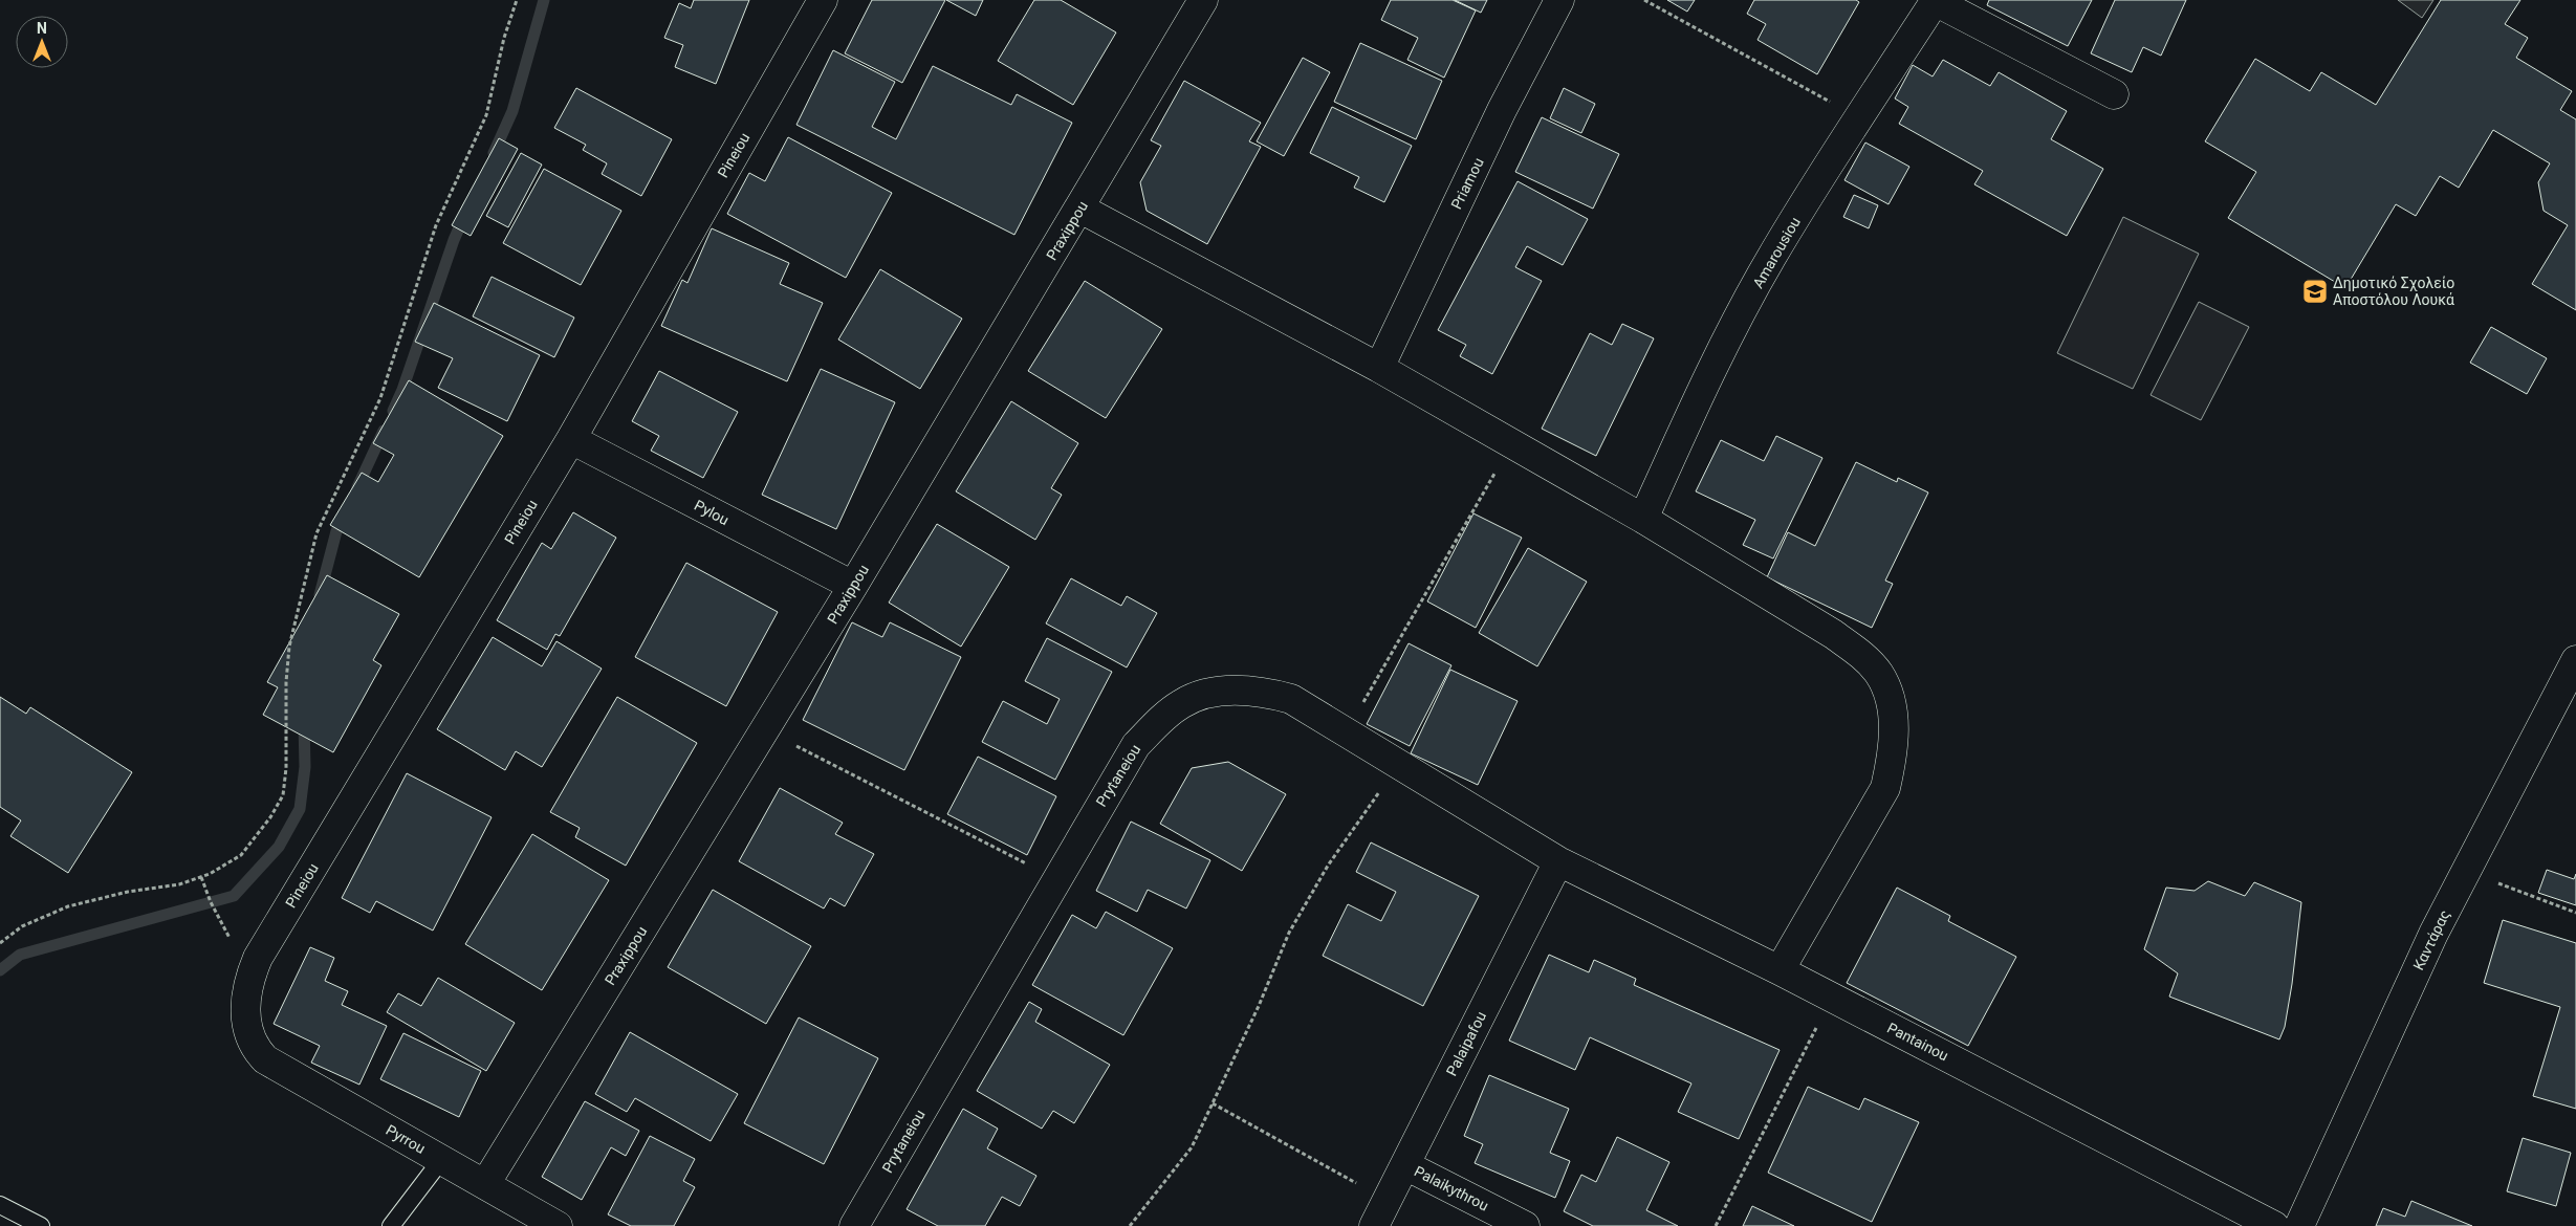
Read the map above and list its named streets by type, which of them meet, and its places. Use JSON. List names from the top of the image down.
{
  "streets": {
    "street": [
      "Pineiou",
      "Priamou",
      "Praxippou",
      "Amarousiou",
      "Pylou",
      "Prytaneiou",
      "Καντάρας",
      "Pantainou",
      "Palaipafou",
      "Pyrrou",
      "Palaikythrou"
    ]
  },
  "crossings": [
    ["Pineiou", "Pylou"],
    ["Pineiou", "Pyrrou"],
    ["Praxippou", "Pylou"],
    ["Praxippou", "Pyrrou"],
    ["Prytaneiou", "Pantainou"],
    ["Prytaneiou", "Palaipafou"],
    ["Pantainou", "Palaipafou"],
    ["Palaipafou", "Palaikythrou"]
  ],
  "places": {
    "school or university": ["Δημοτικό Σχολείο Αποστόλου Λουκά"]
  },
  "north": "top"
}
